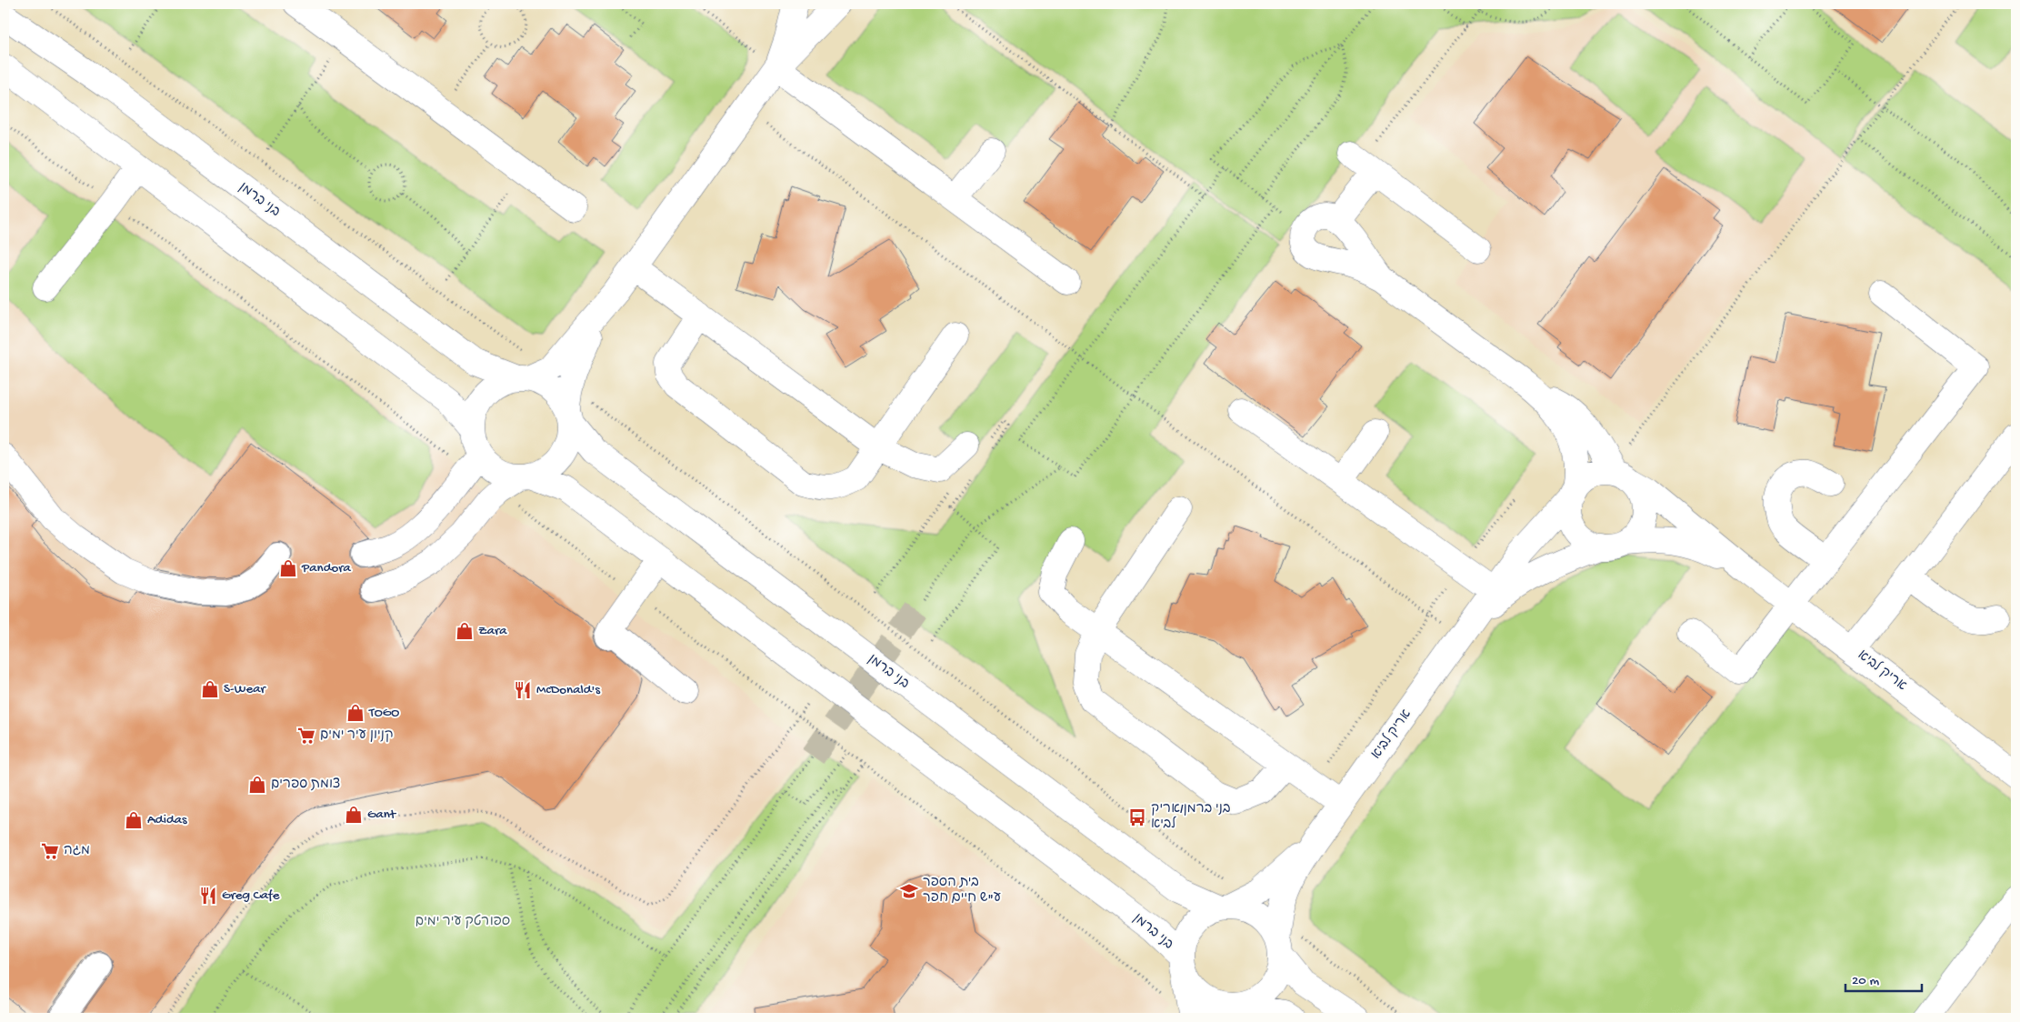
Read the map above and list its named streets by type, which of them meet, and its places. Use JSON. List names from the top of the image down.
{
  "streets": {
    "street": ["בני ברמן", "אריק לביא"]
  },
  "crossings": [
    ["בני ברמן", "אריק לביא"]
  ],
  "parks": ["ספורטק עיר ימים"],
  "places": {
    "shop": [
      "Pandora",
      "Zara",
      "S-Wear",
      "TOGO",
      "צומת ספרים",
      "Gant",
      "Adidas"
    ],
    "restaurant": ["McDonald's", "Greg Cafe"],
    "supermarket": ["קניון עיר ימים", "מגה"],
    "bus stop": ["בני ברמן/אריק לביא"],
    "school or university": ["בית הספר ע\"ש חיים חפר"]
  },
  "scale_bar": "20 m"
}
